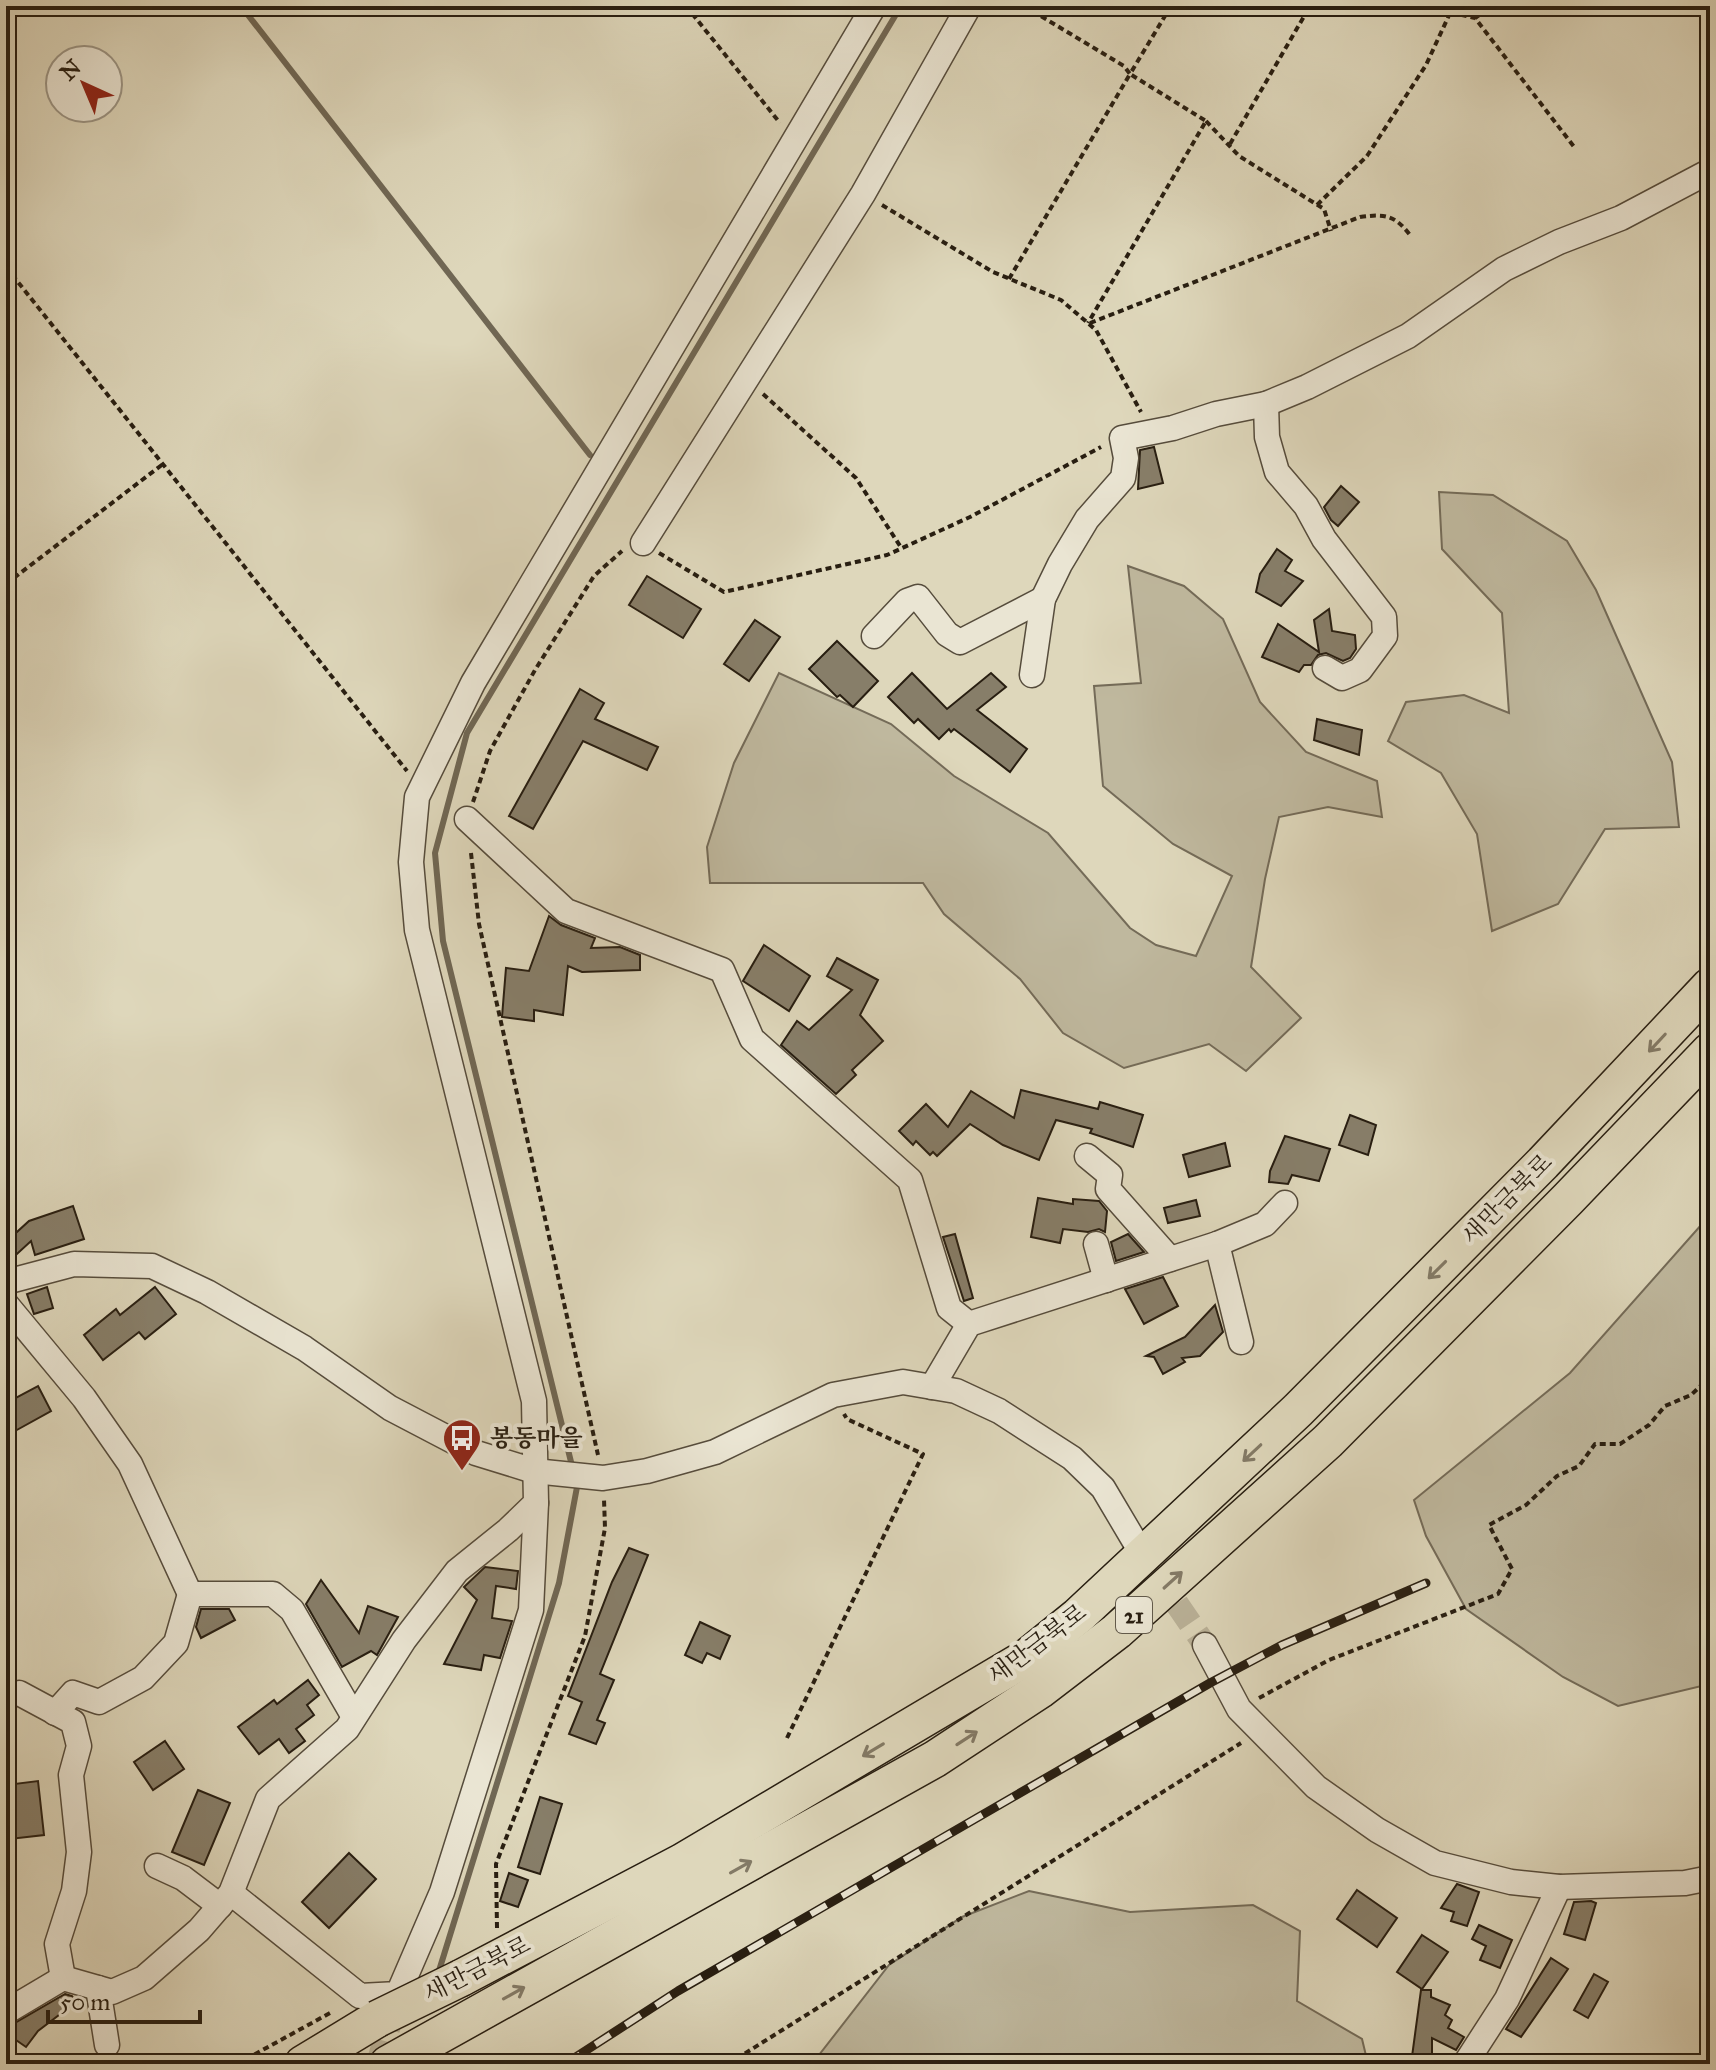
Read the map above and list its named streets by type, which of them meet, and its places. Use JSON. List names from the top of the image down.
{
  "streets": {
    "highway": ["새만금북로", "21"]
  },
  "places": {
    "bus stop": ["봉동마을"]
  },
  "scale_bar": "50 m",
  "north": "top left"
}
